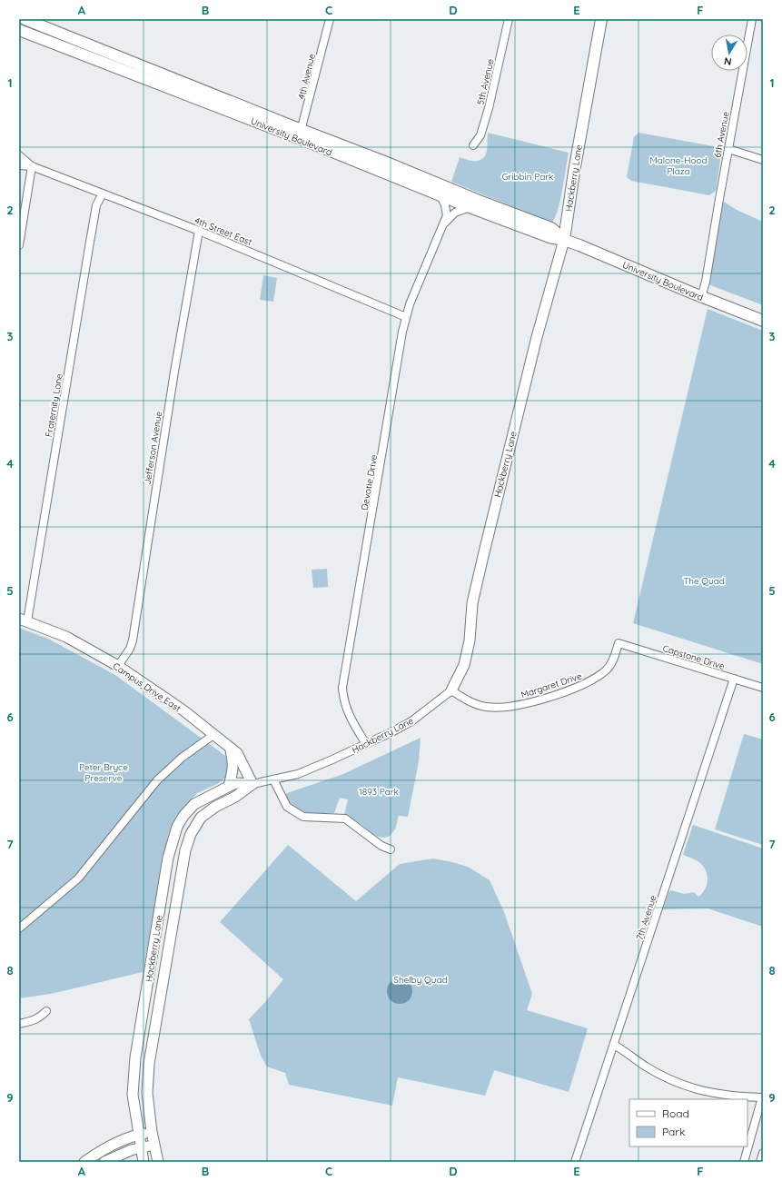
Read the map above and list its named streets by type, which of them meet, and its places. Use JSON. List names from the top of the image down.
{
  "streets": {
    "main road": ["University Boulevard", "Hackberry Lane"],
    "street": [
      "4th Avenue",
      "5th Avenue",
      "6th Avenue",
      "4th Street East",
      "Fraternity Lane",
      "Jefferson Avenue",
      "Devotie Drive",
      "Capstone Drive",
      "Margaret Drive",
      "Campus Drive East",
      "7th Avenue"
    ]
  },
  "crossings": [
    ["4th Avenue", "University Boulevard"],
    ["6th Avenue", "University Boulevard"],
    ["University Boulevard", "Hackberry Lane"],
    ["University Boulevard", "Devotie Drive"],
    ["Hackberry Lane", "Devotie Drive"],
    ["Hackberry Lane", "Margaret Drive"],
    ["Hackberry Lane", "Campus Drive East"],
    ["4th Street East", "Fraternity Lane"],
    ["4th Street East", "Jefferson Avenue"],
    ["4th Street East", "Devotie Drive"],
    ["Fraternity Lane", "Campus Drive East"],
    ["Jefferson Avenue", "Campus Drive East"],
    ["Capstone Drive", "Margaret Drive"],
    ["Capstone Drive", "7th Avenue"]
  ],
  "parks": [
    "Malone-Hood Plaza",
    "Gribbin Park",
    "The Quad",
    "Peter Bryce Preserve",
    "1893 Park",
    "Shelby Quad"
  ],
  "legend": ["Road", "Park"],
  "north": "bottom",
  "grid": {
    "columns": [
      "A",
      "B",
      "C",
      "D",
      "E",
      "F"
    ],
    "rows": [
      "1",
      "2",
      "3",
      "4",
      "5",
      "6",
      "7",
      "8",
      "9"
    ]
  }
}
